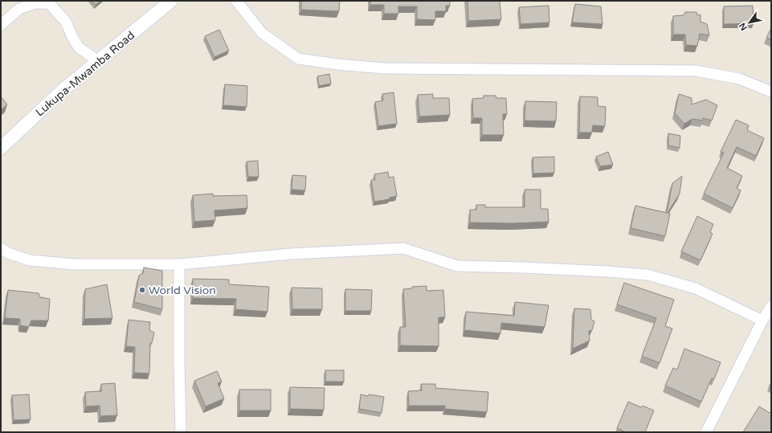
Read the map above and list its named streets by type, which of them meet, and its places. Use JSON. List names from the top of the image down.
{
  "streets": {
    "street": ["Lukupa-Mwamba Road"]
  },
  "places": ["World Vision"],
  "north": "bottom left"
}
